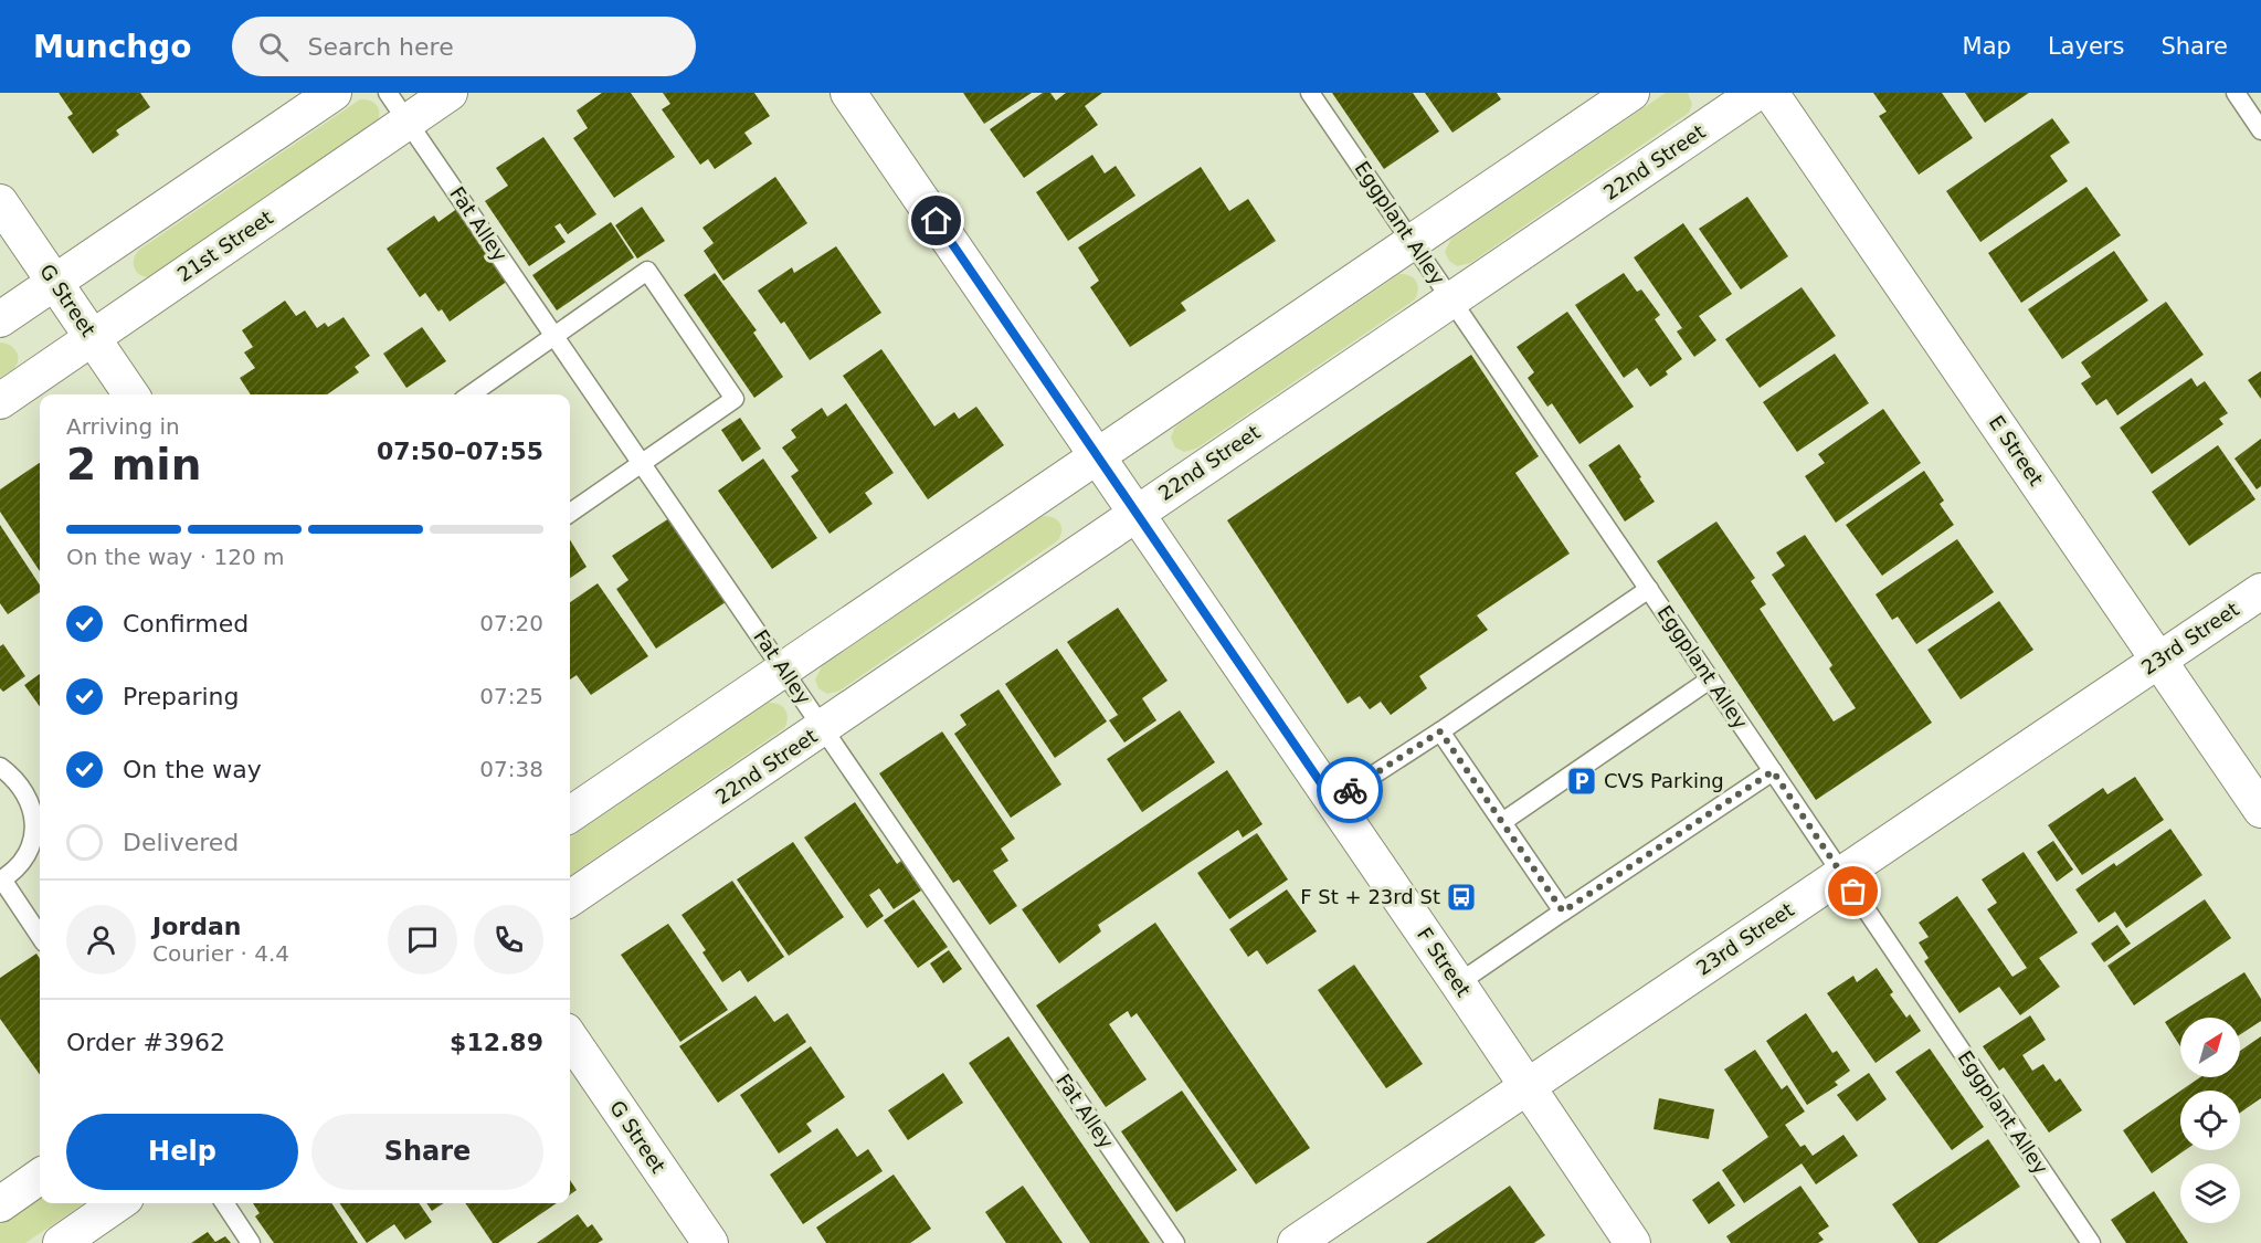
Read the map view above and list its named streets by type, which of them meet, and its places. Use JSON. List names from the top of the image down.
{
  "streets": {
    "street": [
      "22nd Street",
      "21st Street",
      "G Street",
      "E Street",
      "23rd Street",
      "F Street"
    ],
    "lane": ["Eggplant Alley", "Fat Alley"]
  },
  "crossings": [
    ["22nd Street", "Eggplant Alley"],
    ["22nd Street", "Fat Alley"],
    ["22nd Street", "F Street"],
    ["Eggplant Alley", "23rd Street"],
    ["Fat Alley", "21st Street"],
    ["21st Street", "G Street"],
    ["E Street", "23rd Street"],
    ["23rd Street", "F Street"]
  ],
  "places": {
    "parking": ["CVS Parking"],
    "bus stop": ["F St + 23rd St"]
  },
  "north": "top right",
  "page": {
    "header": "Munchgo",
    "search": "Search here",
    "nav": ["Map", "Layers", "Share"],
    "heading": ["2 min", "Arriving in", "07:50–07:55"],
    "panel": [
      "Jordan",
      "Courier · 4.4",
      "Order #3962",
      "$12.89"
    ],
    "bar": "On the way · 120 m",
    "list": [
      ["Confirmed", "07:20"],
      ["Preparing", "07:25"],
      ["On the way", "07:38"],
      "Delivered"
    ],
    "buttons": ["Help", "Share"]
  }
}
